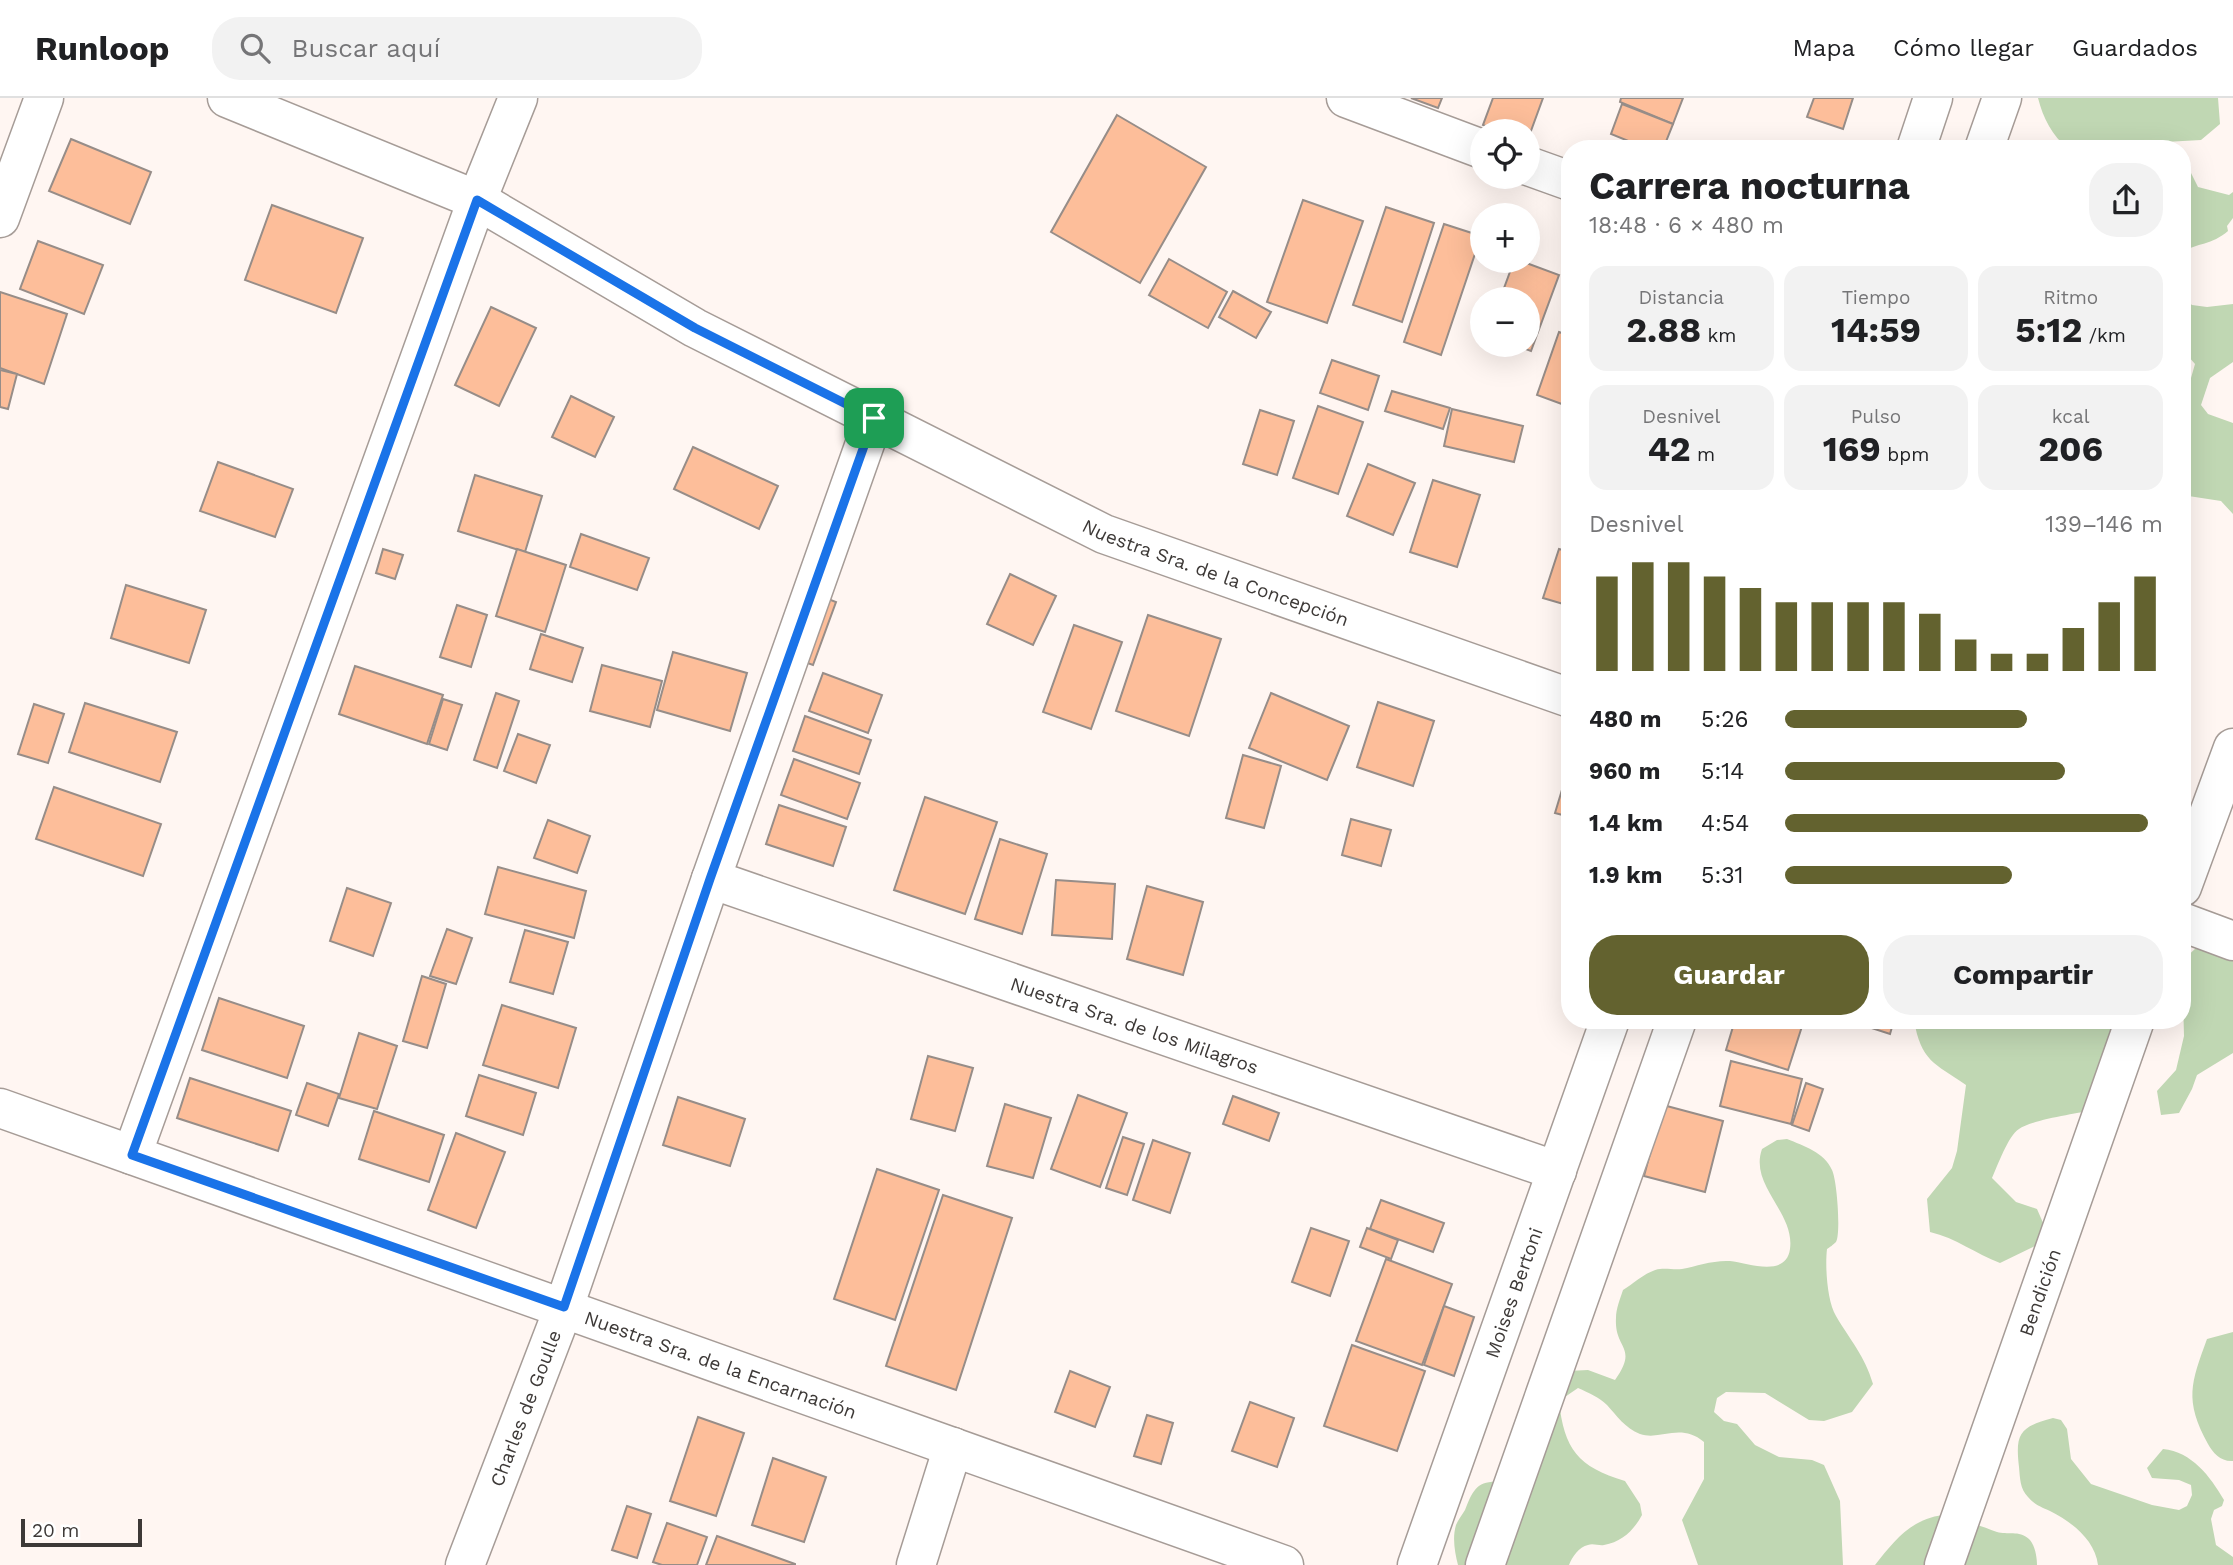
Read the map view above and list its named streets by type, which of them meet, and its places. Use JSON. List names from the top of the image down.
{
  "streets": {
    "street": [
      "Nuestra Sra. de la Concepción",
      "Nuestra Sra. de los Milagros",
      "Moises Bertoni",
      "Bendición",
      "Nuestra Sra. de la Encarnación",
      "Charles de Goulle"
    ]
  },
  "crossings": [
    ["Nuestra Sra. de la Concepción", "Charles de Goulle"],
    ["Nuestra Sra. de los Milagros", "Moises Bertoni"],
    ["Nuestra Sra. de los Milagros", "Charles de Goulle"],
    ["Nuestra Sra. de la Encarnación", "Charles de Goulle"]
  ],
  "scale_bar": "20 m",
  "page": {
    "header": "Runloop",
    "search": "Buscar aquí",
    "nav": ["Mapa", "Cómo llegar", "Guardados"],
    "map_buttons": ["+", "−"],
    "heading": ["Carrera nocturna", "18:48 · 6 × 480 m"],
    "stats": [
      ["Distancia", "2.88 km"],
      ["Tiempo", "14:59"],
      ["Ritmo", "5:12 /km"],
      ["Desnivel", "42 m"],
      ["Pulso", "169 bpm"],
      ["kcal", "206"]
    ],
    "chart": ["Desnivel", "139–146 m"],
    "list": [
      {
        "name": "480 m",
        "note": "5:26"
      },
      {
        "name": "960 m",
        "note": "5:14"
      },
      {
        "name": "1.4 km",
        "note": "4:54"
      },
      {
        "name": "1.9 km",
        "note": "5:31"
      }
    ],
    "buttons": ["Guardar", "Compartir"],
    "scale": "20 m"
  }
}
